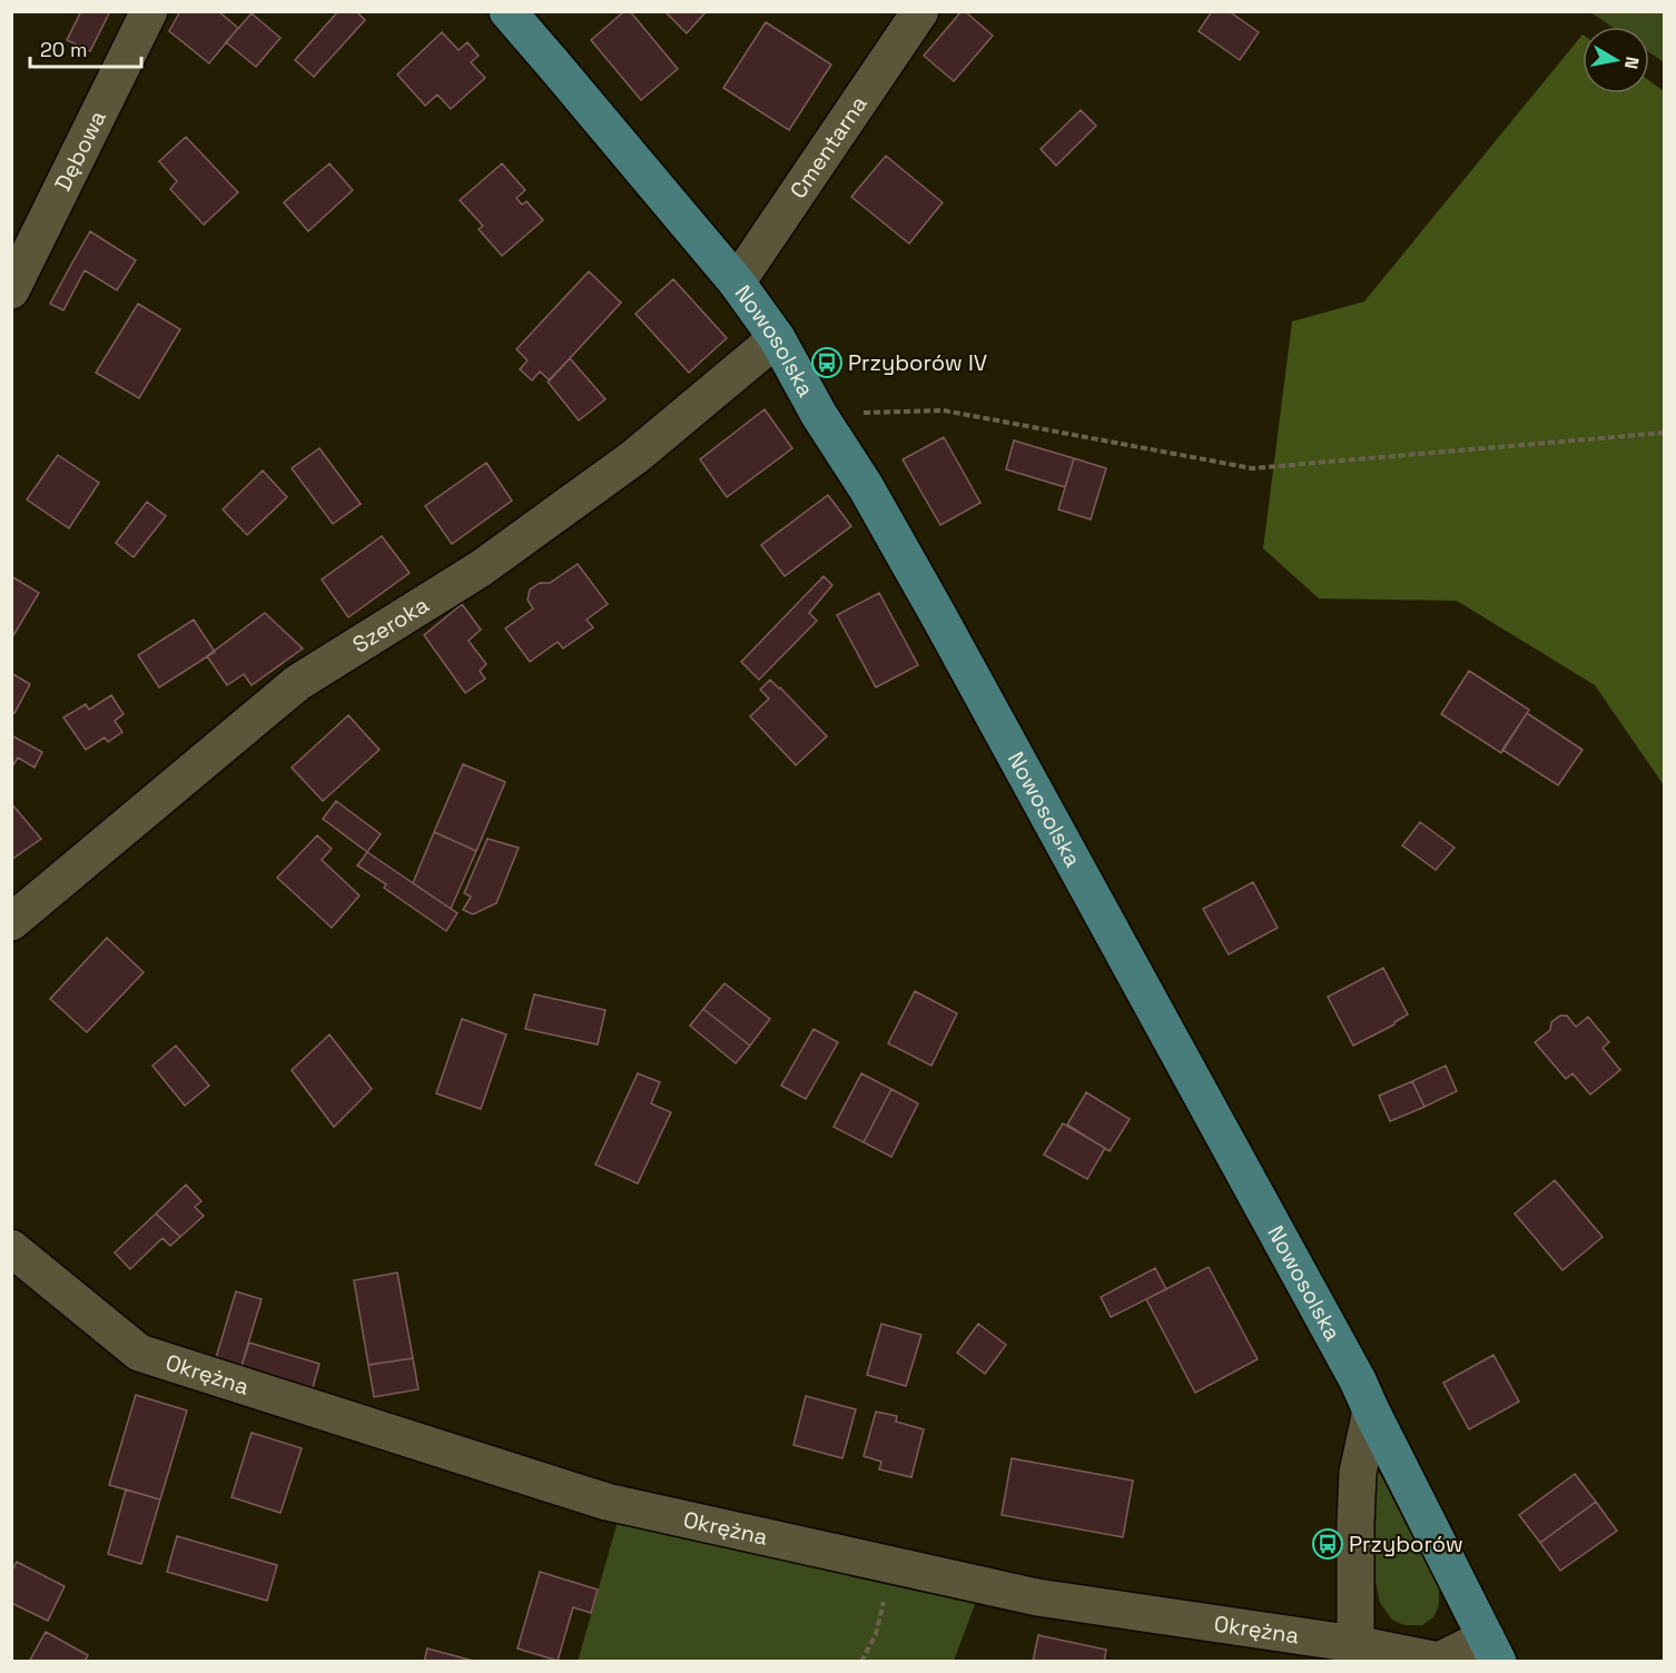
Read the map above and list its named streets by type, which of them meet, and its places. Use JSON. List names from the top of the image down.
{
  "streets": {
    "main road": ["Nowosolska"],
    "street": [
      "Cmentarna",
      "Dębowa",
      "Szeroka",
      "Okrężna"
    ]
  },
  "crossings": [
    ["Cmentarna", "Nowosolska"],
    ["Nowosolska", "Szeroka"],
    ["Nowosolska", "Okrężna"]
  ],
  "places": {
    "bus stop": ["Przyborów IV", "Przyborów"]
  },
  "scale_bar": "20 m",
  "north": "right"
}
